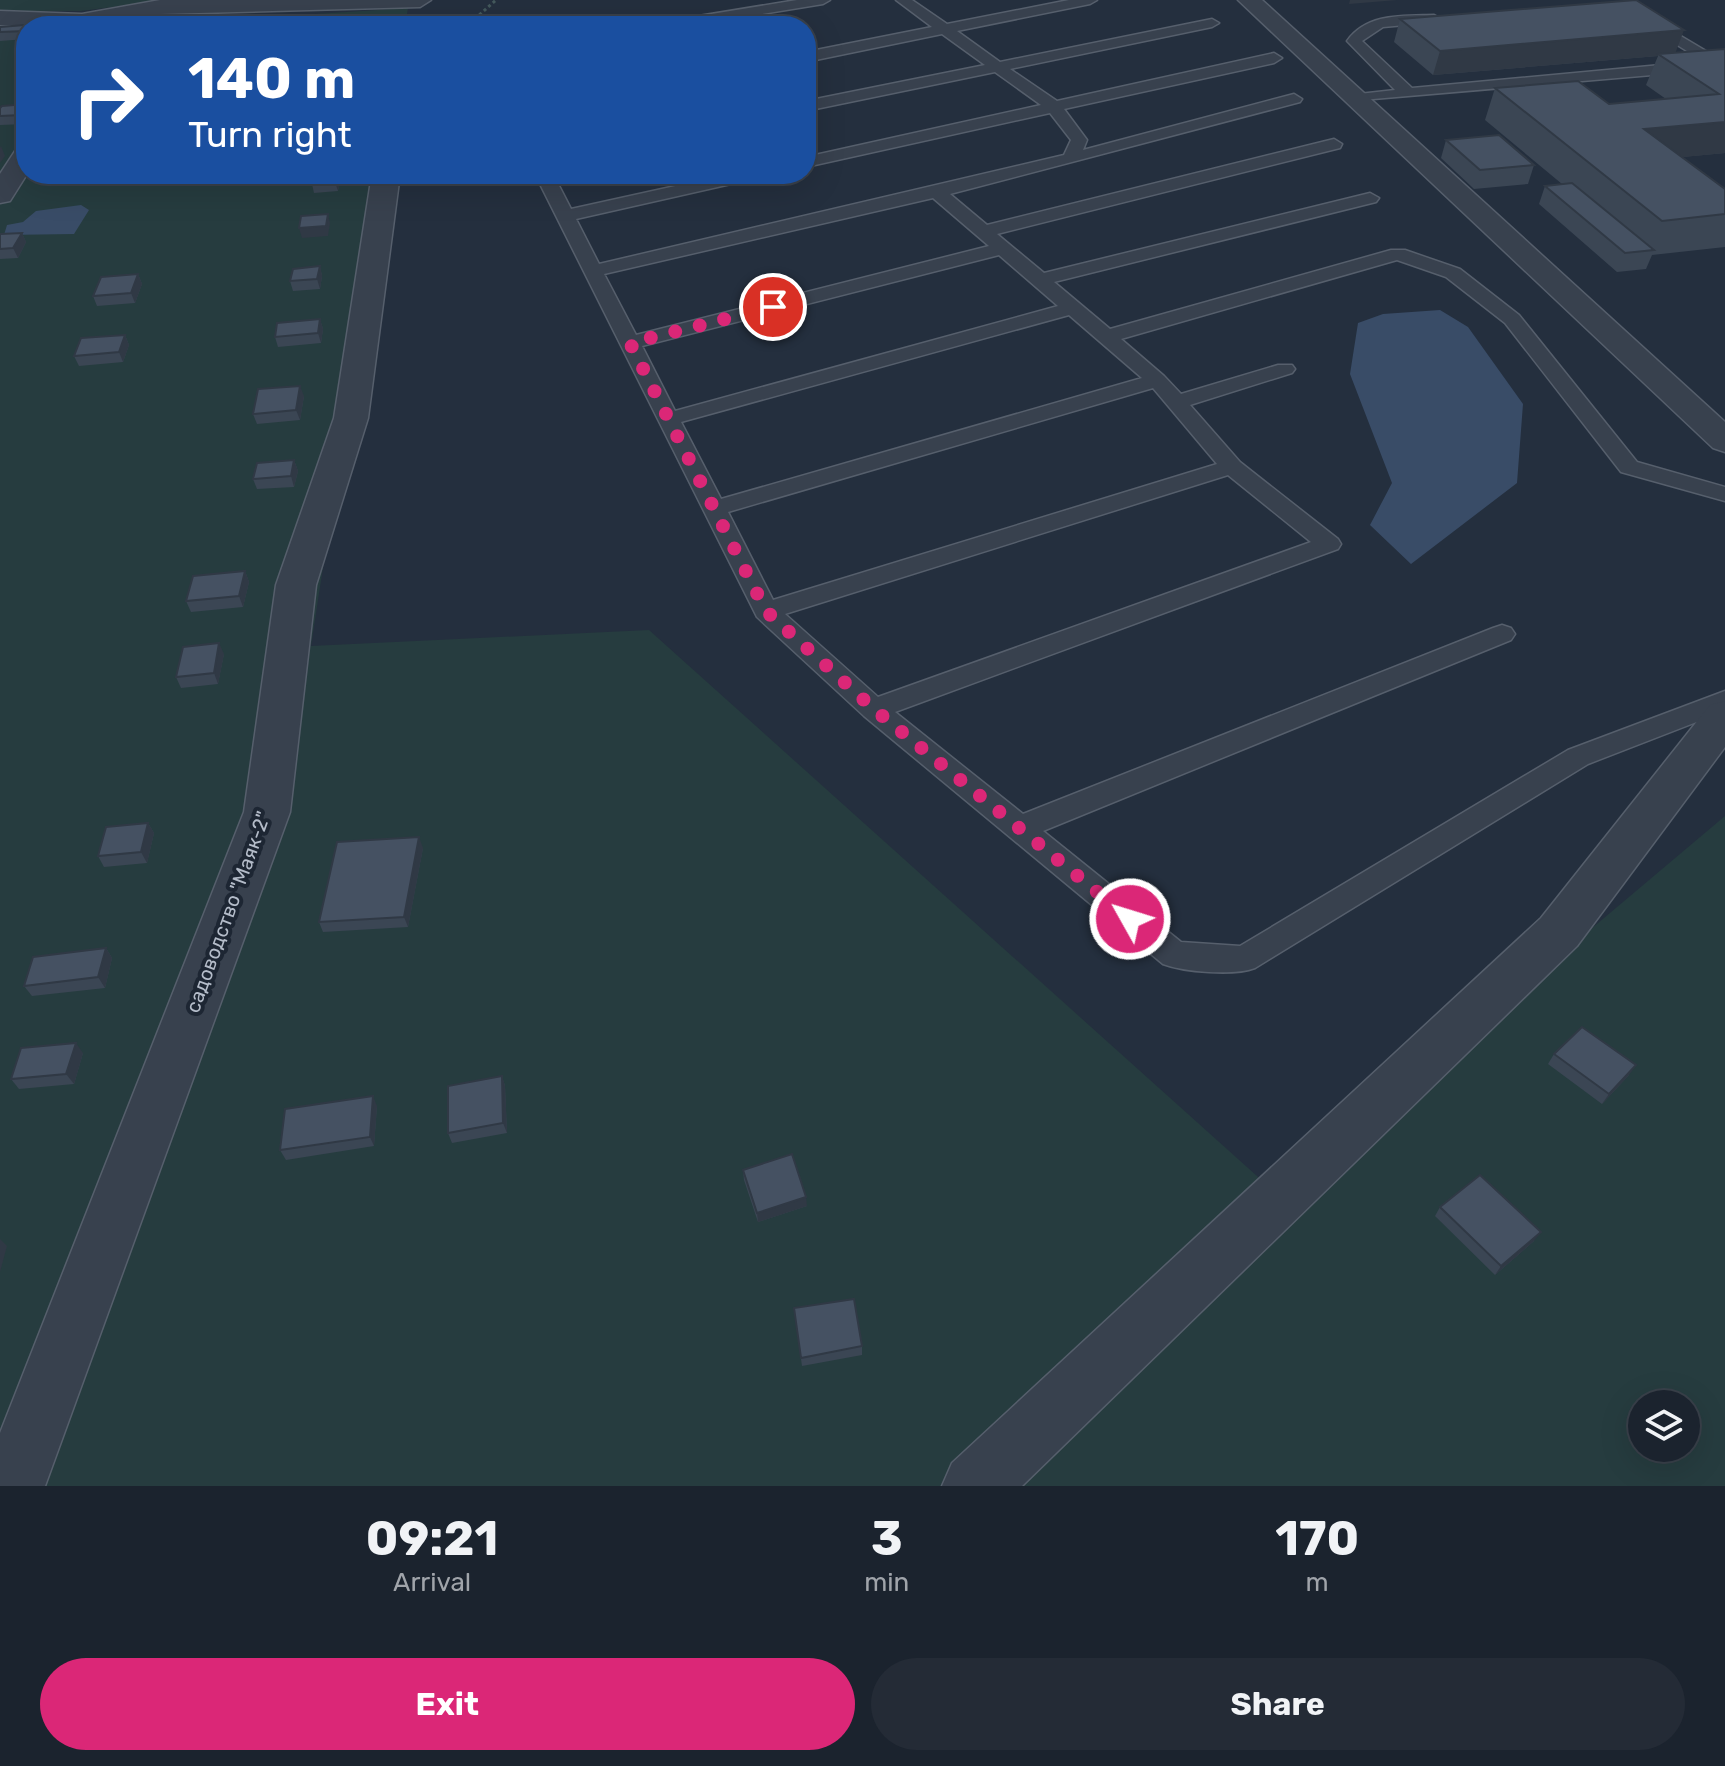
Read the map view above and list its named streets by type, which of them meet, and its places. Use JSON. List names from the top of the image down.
{
  "streets": {
    "street": ["садоводство \"Маяк-2\""]
  },
  "page": {
    "turn": ["140 m", "Turn right"],
    "eta": [
      "09:21",
      "Arrival",
      "3",
      "min",
      "170",
      "m"
    ],
    "buttons": ["Exit", "Share"]
  }
}
